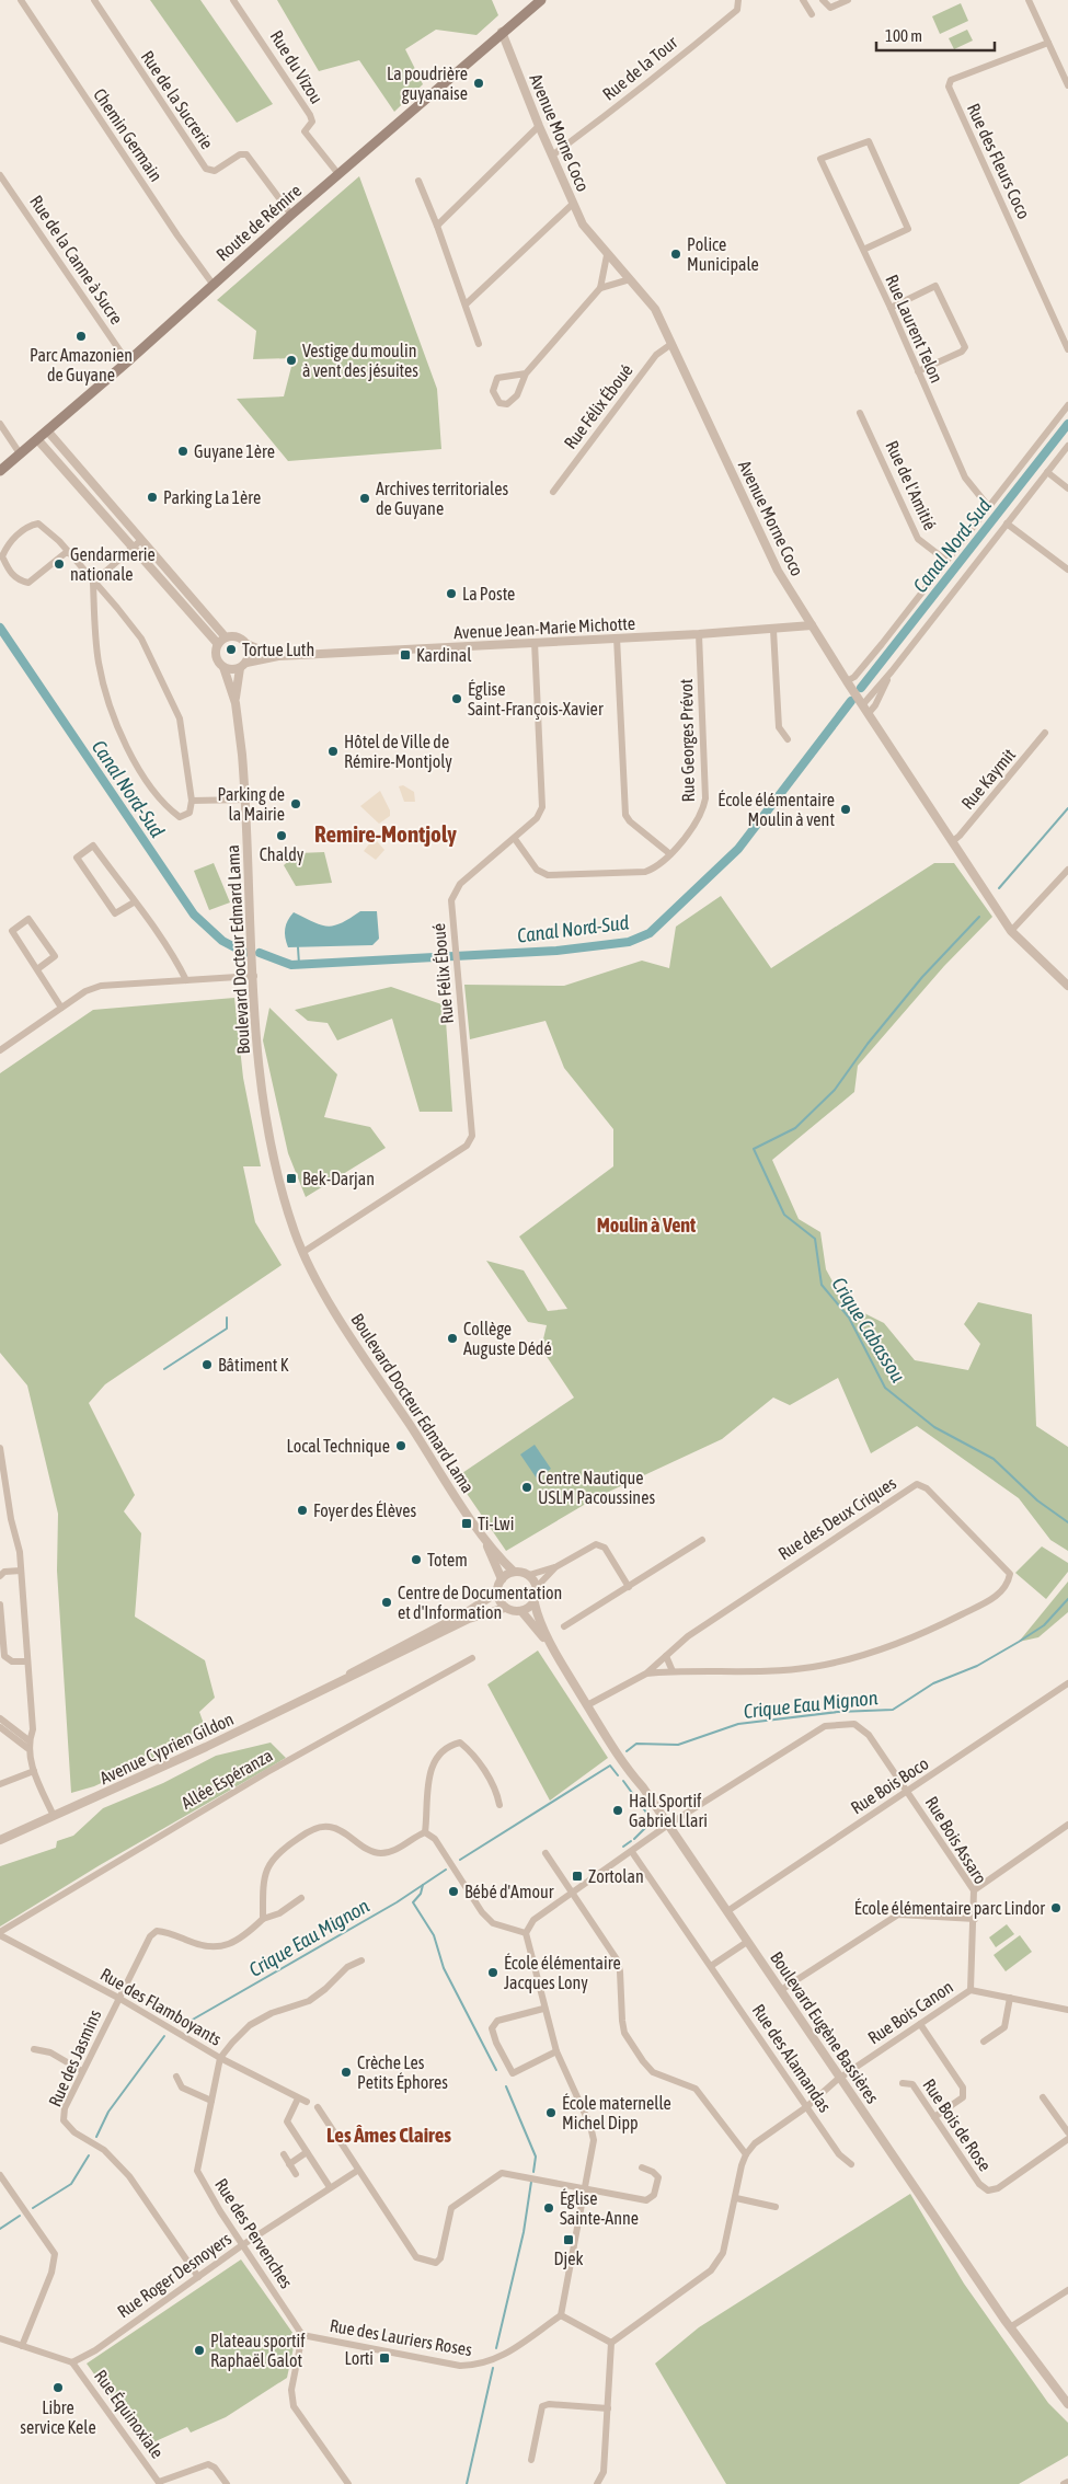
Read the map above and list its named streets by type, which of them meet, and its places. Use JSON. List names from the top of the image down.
{
  "streets": {
    "main road": ["Route de Rémire"],
    "street": [
      "Rue du Vizou",
      "Rue de la Tour",
      "Rue de la Sucrerie",
      "Avenue Morne Coco",
      "Chemin Germain",
      "Rue des Fleurs Coco",
      "Rue de la Canne à Sucre",
      "Rue Laurent Telon",
      "Rue Félix Éboué",
      "Rue de l'Amitié",
      "Avenue Jean-Marie Michotte",
      "Rue Georges Prévot",
      "Rue Kaymit",
      "Boulevard Docteur Edmard Lama",
      "Rue des Deux Criques",
      "Avenue Cyprien Gildon",
      "Allée Espéranza",
      "Rue Bois Boco",
      "Rue Bois Assaro",
      "Rue des Flamboyants",
      "Rue Bois Canon",
      "Boulevard Eugène Bassières",
      "Rue des Jasmins",
      "Rue des Alamandas",
      "Rue Bois de Rose",
      "Rue des Pervenches",
      "Rue Roger Desnoyers",
      "Rue des Lauriers Roses",
      "Rue Équinoxiale"
    ]
  },
  "crossings": [
    ["Rue du Vizou", "Route de Rémire"],
    ["Rue de la Tour", "Avenue Morne Coco"],
    ["Rue de la Sucrerie", "Route de Rémire"],
    ["Avenue Morne Coco", "Route de Rémire"],
    ["Avenue Morne Coco", "Rue Félix Éboué"],
    ["Avenue Morne Coco", "Avenue Jean-Marie Michotte"],
    ["Avenue Morne Coco", "Rue Kaymit"],
    ["Chemin Germain", "Route de Rémire"],
    ["Route de Rémire", "Rue de la Canne à Sucre"],
    ["Rue Félix Éboué", "Avenue Jean-Marie Michotte"],
    ["Rue Félix Éboué", "Rue Georges Prévot"],
    ["Rue Félix Éboué", "Boulevard Docteur Edmard Lama"],
    ["Avenue Jean-Marie Michotte", "Rue Georges Prévot"],
    ["Avenue Jean-Marie Michotte", "Boulevard Docteur Edmard Lama"],
    ["Boulevard Docteur Edmard Lama", "Avenue Cyprien Gildon"],
    ["Boulevard Docteur Edmard Lama", "Boulevard Eugène Bassières"],
    ["Rue des Deux Criques", "Boulevard Eugène Bassières"],
    ["Avenue Cyprien Gildon", "Boulevard Eugène Bassières"],
    ["Allée Espéranza", "Rue des Flamboyants"],
    ["Rue Bois Boco", "Rue Bois Assaro"],
    ["Rue Bois Boco", "Boulevard Eugène Bassières"],
    ["Rue Bois Assaro", "Rue Bois Canon"],
    ["Rue Bois Assaro", "Boulevard Eugène Bassières"],
    ["Rue des Flamboyants", "Rue des Jasmins"],
    ["Rue des Flamboyants", "Rue des Pervenches"],
    ["Rue Bois Canon", "Boulevard Eugène Bassières"],
    ["Rue Bois Canon", "Rue des Alamandas"],
    ["Rue des Jasmins", "Rue Roger Desnoyers"],
    ["Rue des Pervenches", "Rue Roger Desnoyers"],
    ["Rue des Pervenches", "Rue des Lauriers Roses"],
    ["Rue Roger Desnoyers", "Rue Équinoxiale"]
  ],
  "districts": ["Remire-Montjoly", "Moulin à Vent", "Les Âmes Claires"],
  "water": ["Canal Nord-Sud", "Crique Cabassou", "Crique Eau Mignon"],
  "places": {
    "other": [
      "La poudrière guyanaise",
      "Police Municipale",
      "Parc Amazonien de Guyane",
      "Vestige du moulin à vent des jésuites",
      "Guyane 1ère",
      "Parking La 1ère",
      "Archives territoriales de Guyane",
      "Gendarmerie nationale",
      "La Poste",
      "Tortue Luth",
      "Église Saint-François-Xavier",
      "Hôtel de Ville de Rémire-Montjoly",
      "Parking de la Mairie",
      "École élémentaire Moulin à vent",
      "Chaldy",
      "Collège Auguste Dédé",
      "Bâtiment K",
      "Local Technique",
      "Centre Nautique USLM Pacoussines",
      "Foyer des Élèves",
      "Totem",
      "Centre de Documentation et d'Information",
      "Hall Sportif Gabriel Llari",
      "Bébé d'Amour",
      "École élémentaire parc Lindor",
      "École élémentaire Jacques Lony",
      "Crèche Les Petits Éphores",
      "École maternelle Michel Dipp",
      "Église Sainte-Anne",
      "Plateau sportif Raphaël Galot",
      "Libre service Kele"
    ],
    "transit": [
      "Kardinal",
      "Bek-Darjan",
      "Ti-Lwi",
      "Zortolan",
      "Djek",
      "Lorti"
    ]
  },
  "scale_bar": "100 m"
}
